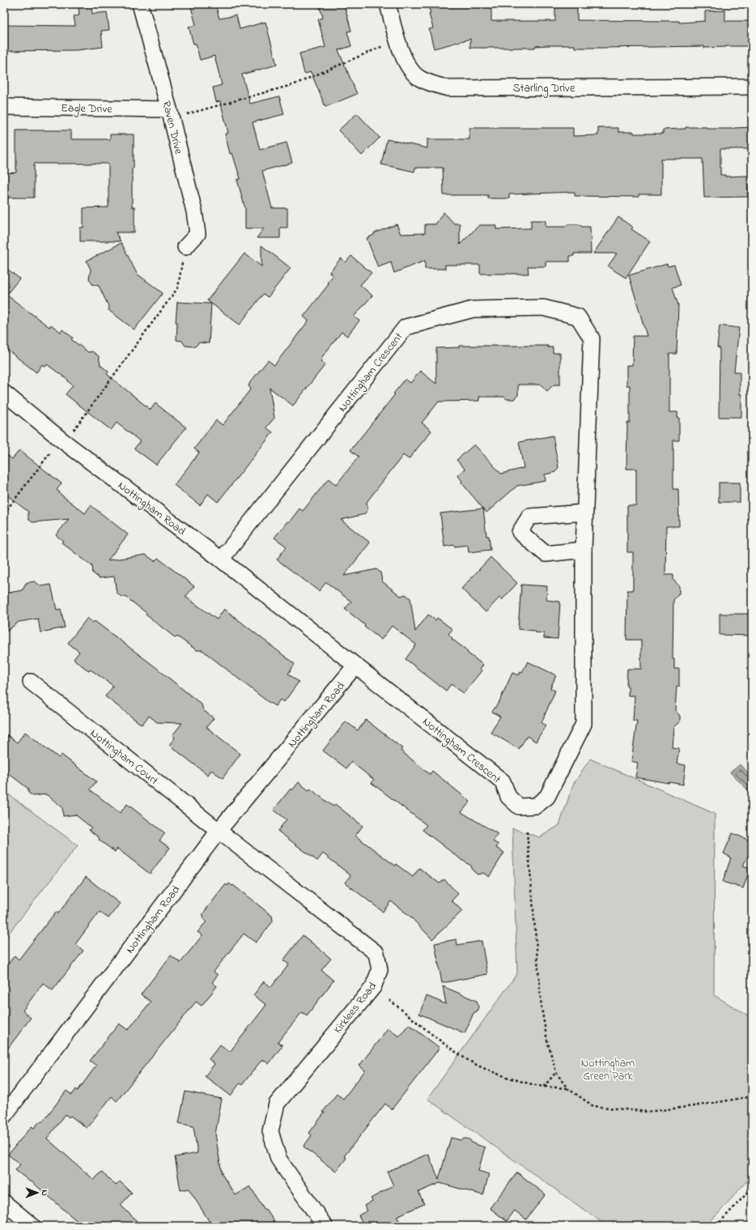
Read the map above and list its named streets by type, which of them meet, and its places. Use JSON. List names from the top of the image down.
{
  "streets": {
    "street": [
      "Starling Drive",
      "Eagle Drive",
      "Raven Drive",
      "Nottingham Crescent",
      "Nottingham Road",
      "Nottingham Court",
      "Kirklees Road"
    ]
  },
  "crossings": [
    ["Eagle Drive", "Raven Drive"],
    ["Nottingham Crescent", "Nottingham Road"],
    ["Nottingham Road", "Nottingham Court"],
    ["Nottingham Road", "Kirklees Road"],
    ["Nottingham Court", "Kirklees Road"]
  ],
  "parks": ["Nottingham Green Park"],
  "north": "right"
}
